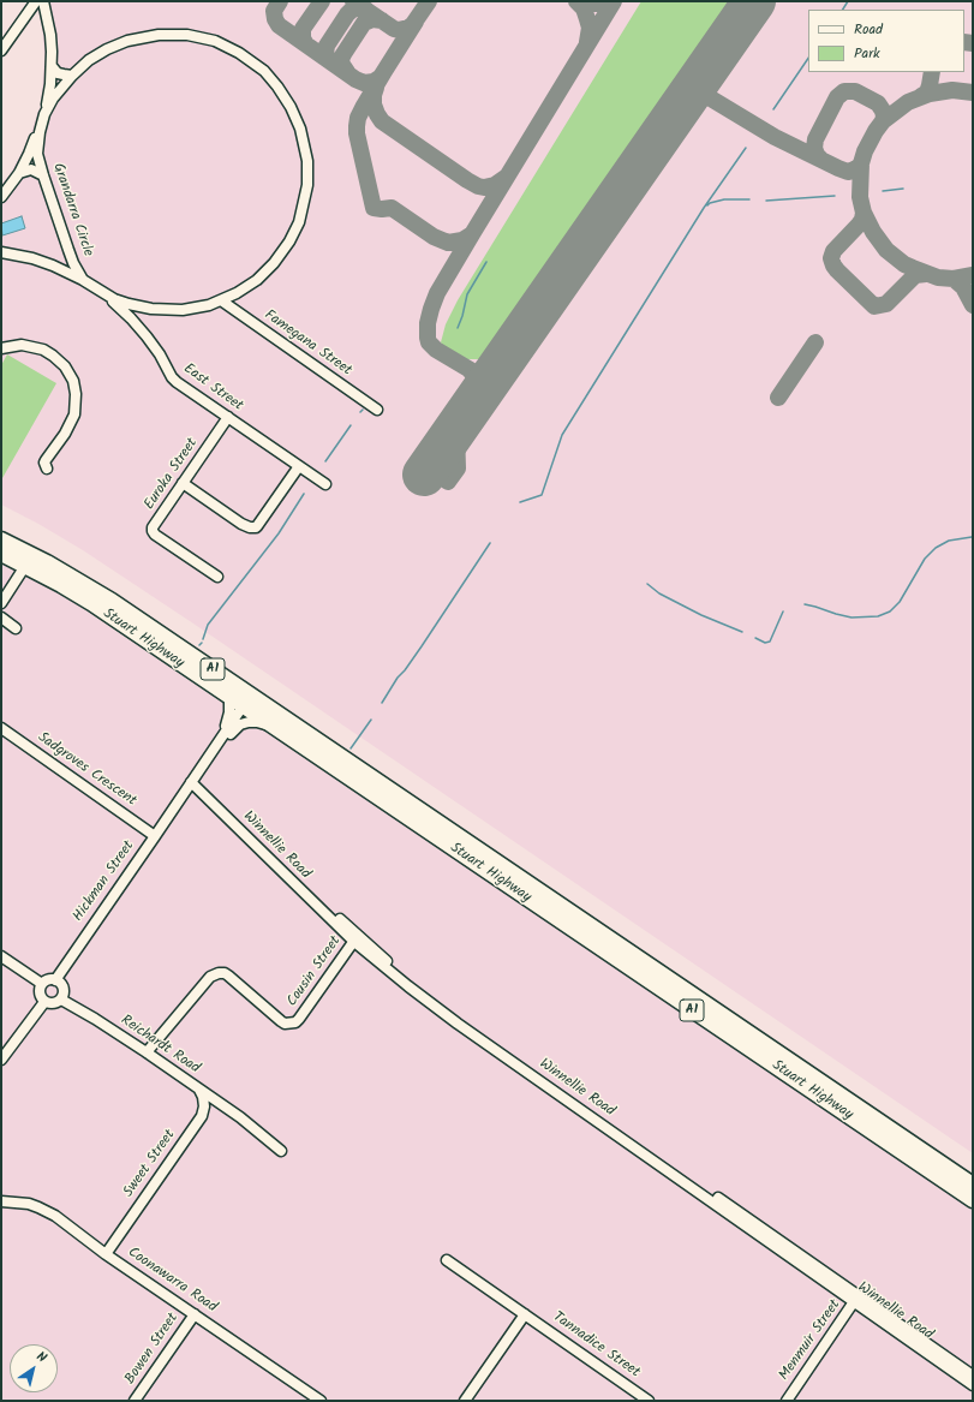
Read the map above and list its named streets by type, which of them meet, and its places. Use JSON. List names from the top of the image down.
{
  "streets": {
    "highway": ["Stuart Highway", "A1"],
    "street": [
      "Grandarra Circle",
      "Famegana Street",
      "East Street",
      "Euroka Street",
      "Sadgroves Crescent",
      "Winnellie Road",
      "Hickman Street",
      "Cousin Street",
      "Reichardt Road",
      "Sweet Street",
      "Coonawarra Road",
      "Menmuir Street",
      "Tannadice Street",
      "Bowen Street"
    ]
  },
  "crossings": [
    ["Grandarra Circle", "Famegana Street"],
    ["Grandarra Circle", "East Street"],
    ["East Street", "Euroka Street"],
    ["Stuart Highway", "Hickman Street"],
    ["Sadgroves Crescent", "Hickman Street"],
    ["Winnellie Road", "Hickman Street"],
    ["Winnellie Road", "Cousin Street"],
    ["Winnellie Road", "Menmuir Street"],
    ["Hickman Street", "Reichardt Road"],
    ["Cousin Street", "Reichardt Road"],
    ["Reichardt Road", "Sweet Street"],
    ["Sweet Street", "Coonawarra Road"],
    ["Coonawarra Road", "Bowen Street"]
  ],
  "legend": ["Road", "Park"],
  "north": "top right"
}
